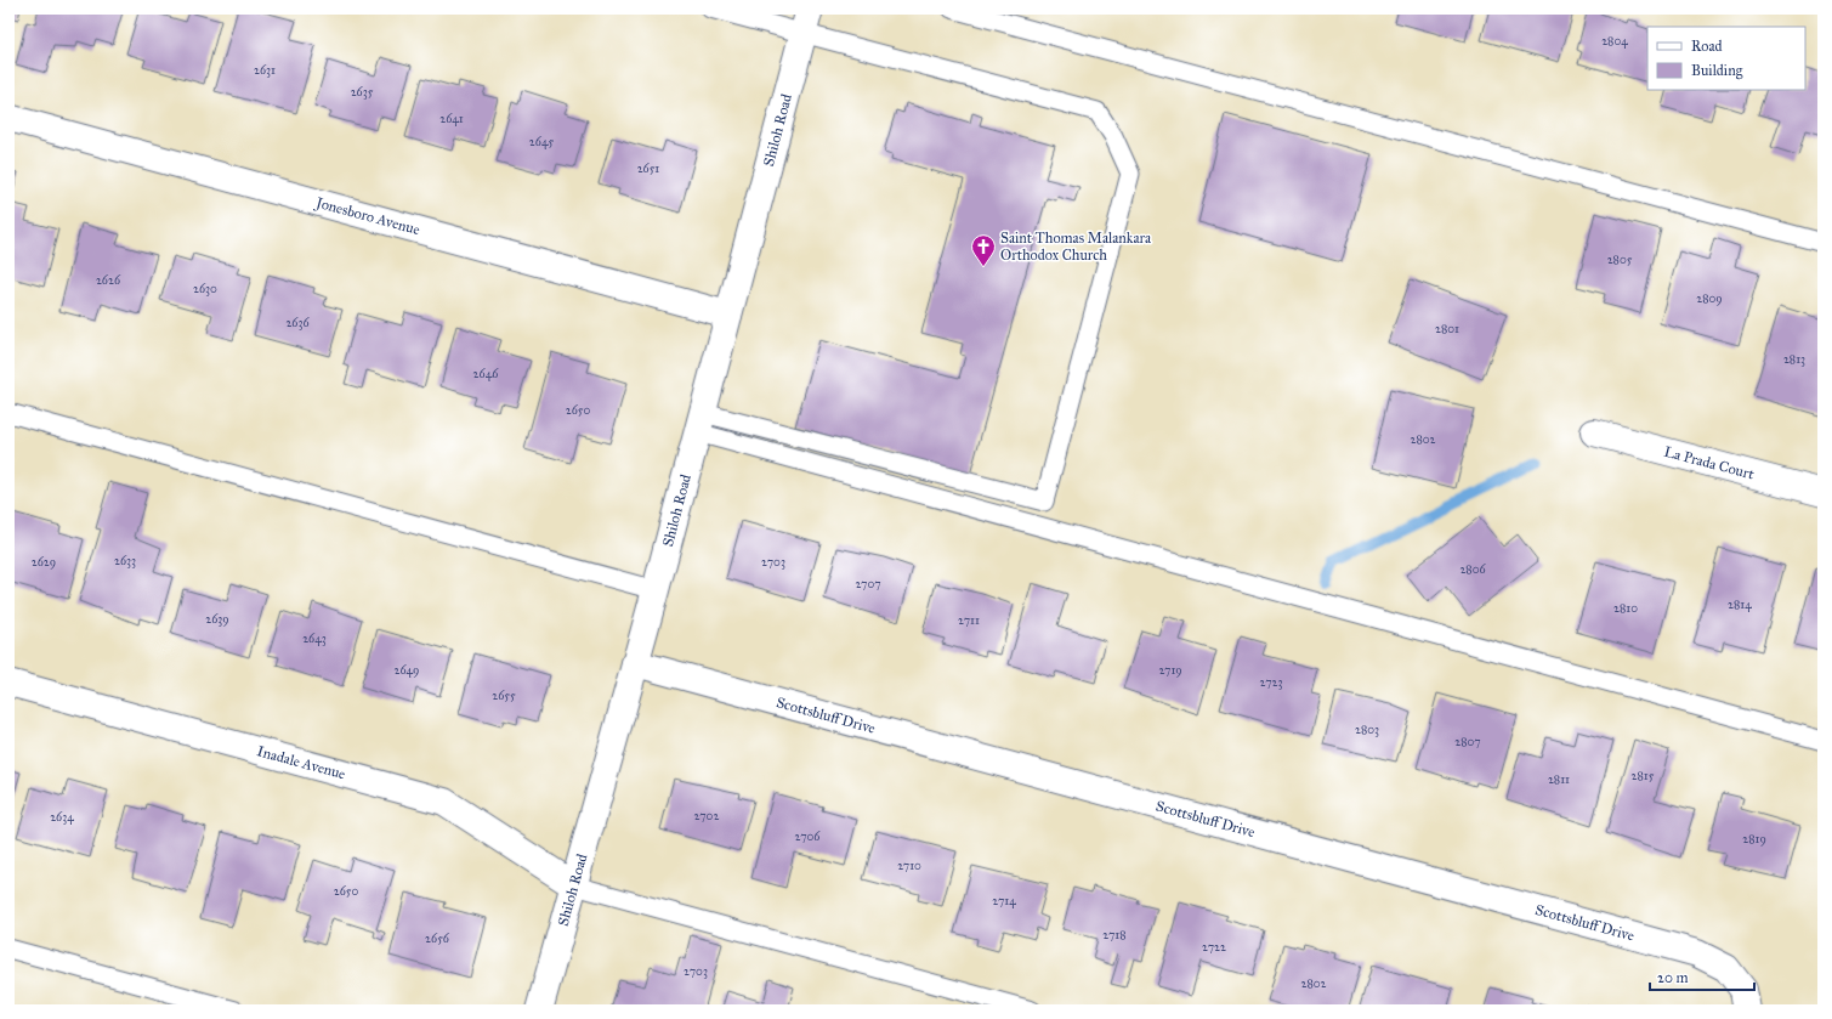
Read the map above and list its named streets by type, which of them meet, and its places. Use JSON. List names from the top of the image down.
{
  "streets": {
    "street": [
      "Shiloh Road",
      "Jonesboro Avenue",
      "La Prada Court",
      "Scottsbluff Drive",
      "Inadale Avenue"
    ]
  },
  "crossings": [
    ["Shiloh Road", "Jonesboro Avenue"],
    ["Shiloh Road", "Scottsbluff Drive"],
    ["Shiloh Road", "Inadale Avenue"]
  ],
  "places": {
    "church": ["Saint Thomas Malankara Orthodox Church"]
  },
  "house_numbers": [
    "2804",
    "2631",
    "2635",
    "2641",
    "2645",
    "2651",
    "2805",
    "2626",
    "2630",
    "2809",
    "2636",
    "2801",
    "2813",
    "2646",
    "2650",
    "2802",
    "2633",
    "2629",
    "2703",
    "2806",
    "2707",
    "2814",
    "2810",
    "2639",
    "2711",
    "2643",
    "2649",
    "2719",
    "2723",
    "2655",
    "2803",
    "2807",
    "2815",
    "2811",
    "2702",
    "2634",
    "2706",
    "2819",
    "2710",
    "2650",
    "2714",
    "2718",
    "2656",
    "2722",
    "2703",
    "2802"
  ],
  "legend": ["Road", "Building"],
  "scale_bar": "20 m"
}
